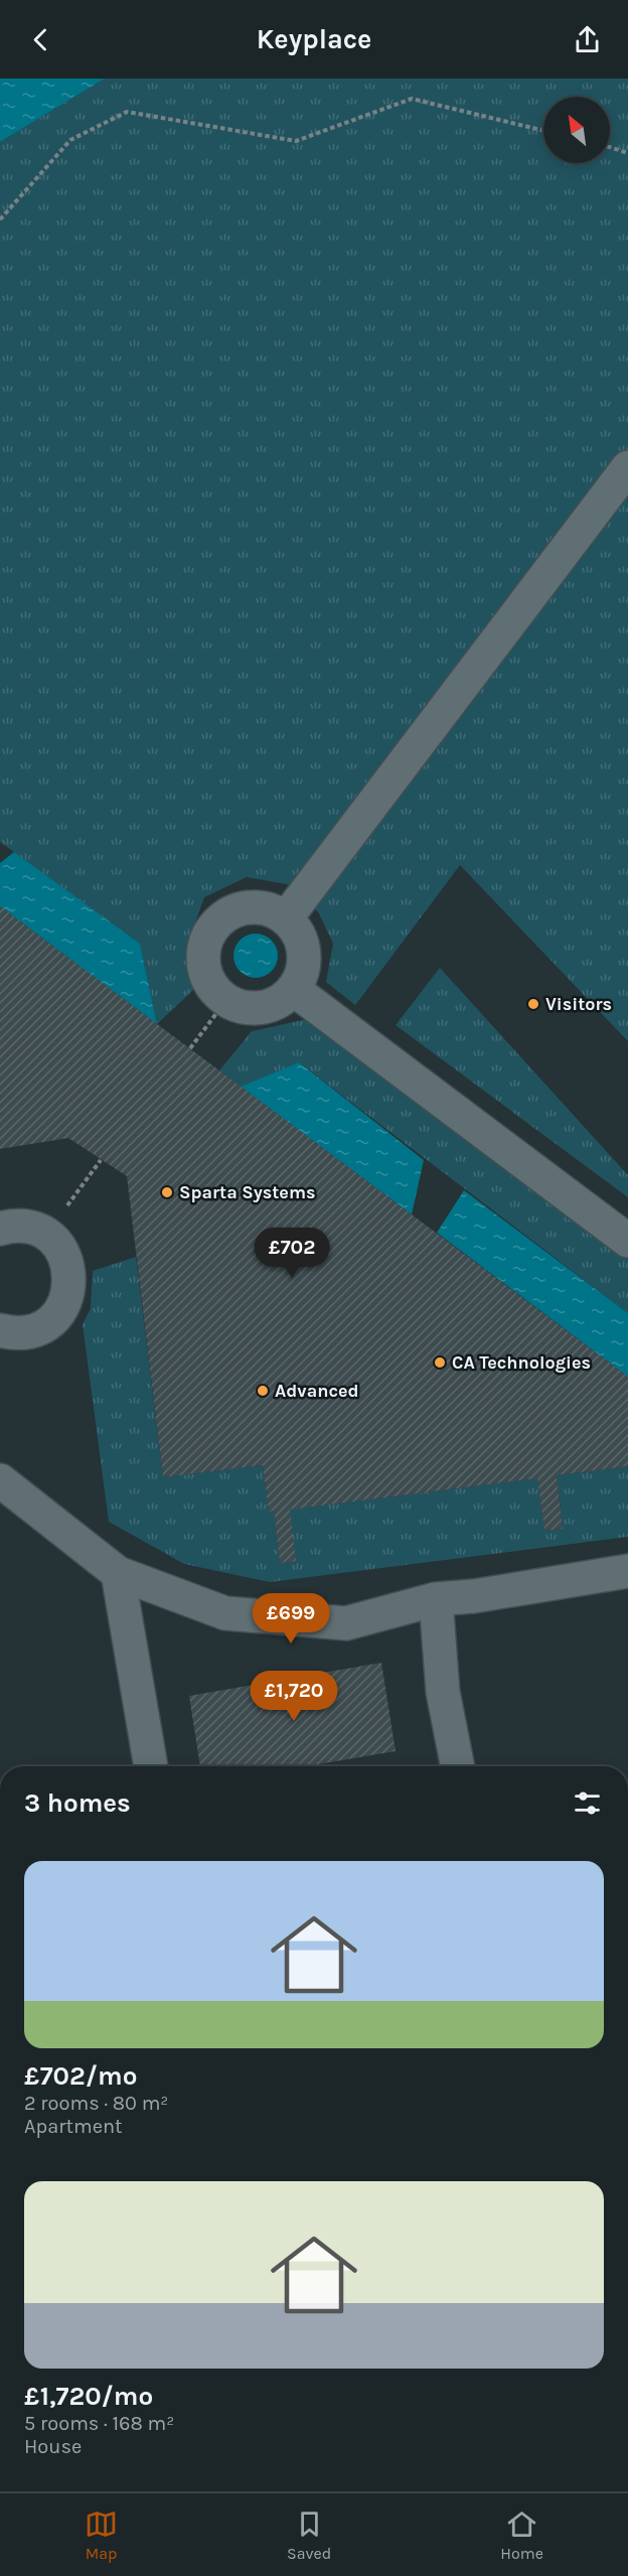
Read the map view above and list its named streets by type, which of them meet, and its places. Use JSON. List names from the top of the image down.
{
  "places": [
    "Visitors",
    "Sparta Systems",
    "CA Technologies",
    "Advanced"
  ],
  "north": "top left",
  "page": {
    "header": "Keyplace",
    "price": ["£702", "£699", "£1,720"],
    "heading": "3 homes",
    "list": [
      {
        "name": "£702/mo",
        "note": "2 rooms · 80 m² · Apartment"
      },
      {
        "name": "£1,720/mo",
        "note": "5 rooms · 168 m² · House"
      }
    ],
    "tabs": ["Map", "Saved", "Home"]
  }
}
